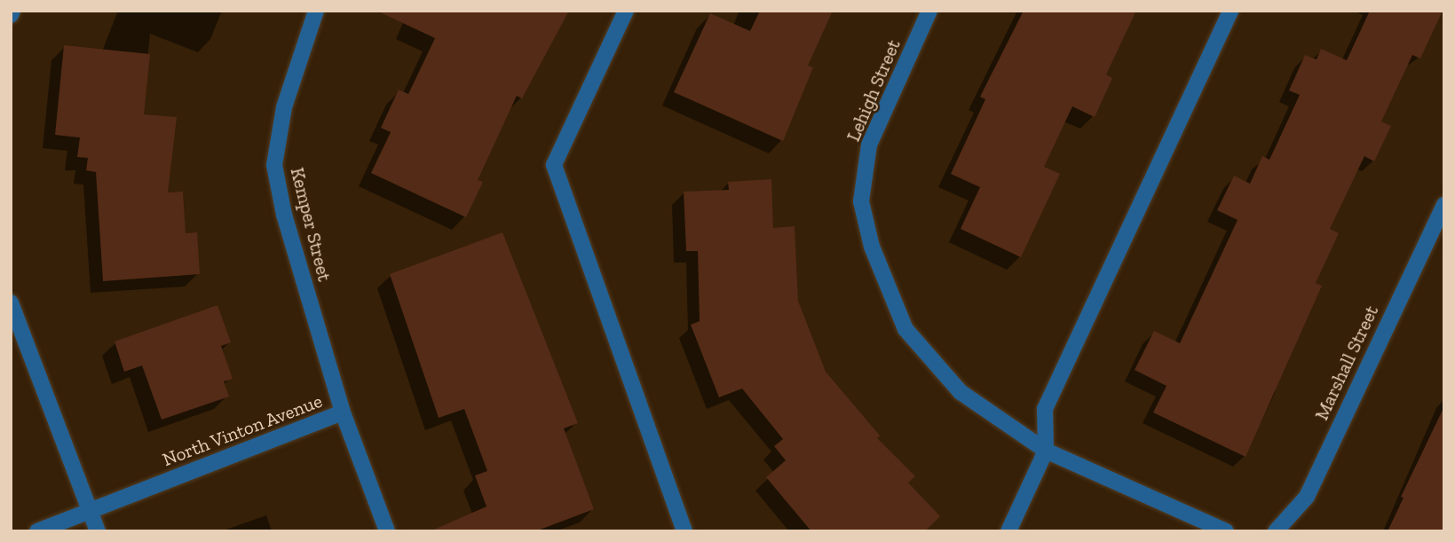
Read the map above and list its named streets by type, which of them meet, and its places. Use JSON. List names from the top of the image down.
{
  "streets": {
    "street": [
      "Lehigh Street",
      "Kemper Street",
      "Marshall Street",
      "North Vinton Avenue"
    ]
  },
  "crossings": [
    ["Kemper Street", "North Vinton Avenue"]
  ]
}
